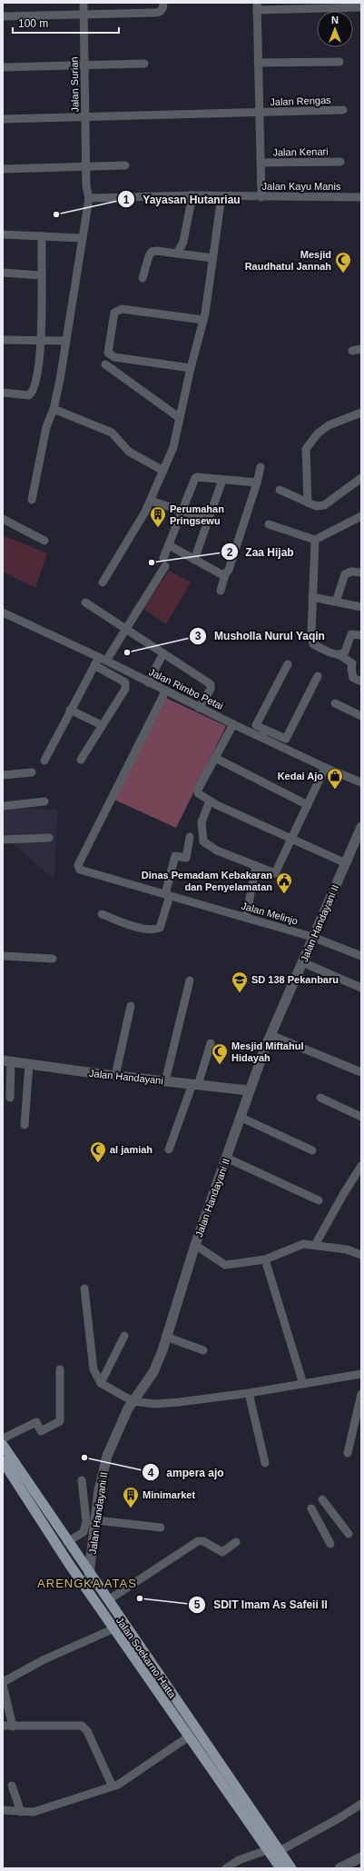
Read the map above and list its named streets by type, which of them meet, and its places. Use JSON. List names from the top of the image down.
{
  "streets": {
    "main road": ["Jalan Soekarno Hatta"],
    "street": [
      "Jalan Surian",
      "Jalan Rengas",
      "Jalan Kenari",
      "Jalan Kayu Manis",
      "Jalan Rimbo Petai",
      "Jalan Melinjo",
      "Jalan Handayani II",
      "Jalan Handayani"
    ]
  },
  "crossings": [
    ["Jalan Surian", "Jalan Rengas"],
    ["Jalan Surian", "Jalan Kayu Manis"],
    ["Jalan Rimbo Petai", "Jalan Melinjo"],
    ["Jalan Melinjo", "Jalan Handayani II"],
    ["Jalan Handayani II", "Jalan Handayani"],
    ["Jalan Handayani II", "Jalan Soekarno Hatta"]
  ],
  "districts": ["ARENGKA ATAS"],
  "places": {
    "other": [
      "Yayasan Hutanriau",
      "Zaa Hijab",
      "Musholla Nurul Yaqin",
      "ampera ajo",
      "SDIT Imam As Safeii II"
    ],
    "mosque": ["Mesjid Raudhatul Jannah", "Mesjid Miftahul Hidayah", "al jamiah"],
    "building": ["Perumahan Pringsewu", "Minimarket"],
    "shop": ["Kedai Ajo"],
    "public building": ["Dinas Pemadam Kebakaran dan Penyelamatan"],
    "school or university": ["SD 138 Pekanbaru"]
  },
  "scale_bar": "100 m",
  "north": "top"
}
